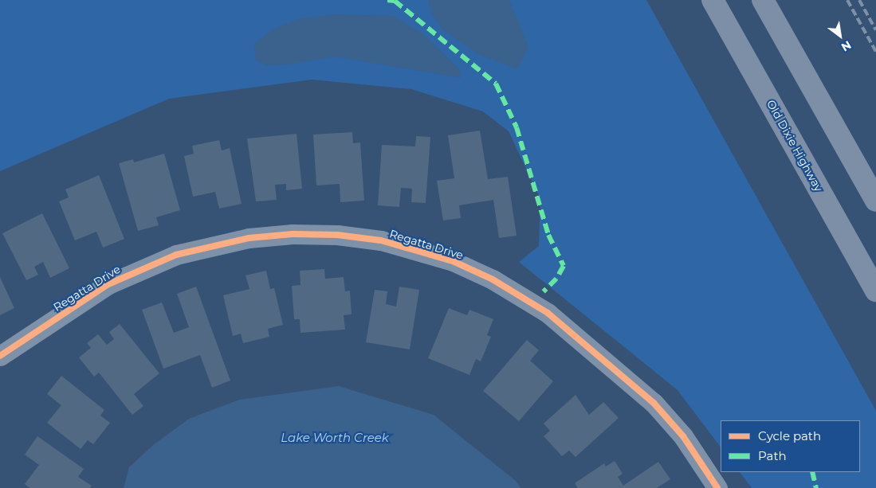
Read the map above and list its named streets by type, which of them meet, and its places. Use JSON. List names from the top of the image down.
{
  "streets": {
    "main road": ["Old Dixie Highway"],
    "street": ["Regatta Drive"]
  },
  "water": ["Lake Worth Creek"],
  "legend": ["Cycle path", "Path"],
  "north": "bottom right"
}
